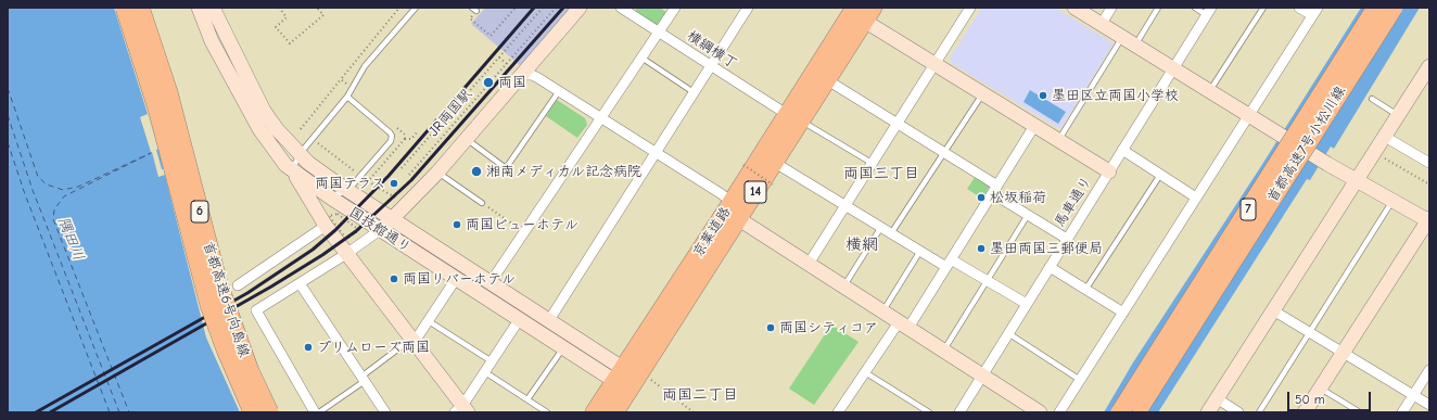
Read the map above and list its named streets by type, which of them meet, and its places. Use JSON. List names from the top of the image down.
{
  "streets": {
    "highway": [
      "首都高速7号小松川線",
      "14",
      "7",
      "6",
      "京葉道路",
      "首都高速6号向島線"
    ],
    "street": ["横綱横丁", "馬車通り", "国技館通り"],
    "path": ["JR両国駅"]
  },
  "crossings": [
    ["横綱横丁", "京葉道路"],
    ["国技館通り", "京葉道路"]
  ],
  "districts": ["両国三丁目", "横網", "両国二丁目"],
  "water": ["隅田川"],
  "places": [
    "両国",
    "墨田区立両国小学校",
    "湘南メディカル記念病院",
    "両国テラス",
    "松坂稲荷",
    "両国ビューホテル",
    "墨田両国三郵便局",
    "両国リバーホテル",
    "両国シティコア",
    "プリムローズ両国"
  ],
  "scale_bar": "50 m"
}
